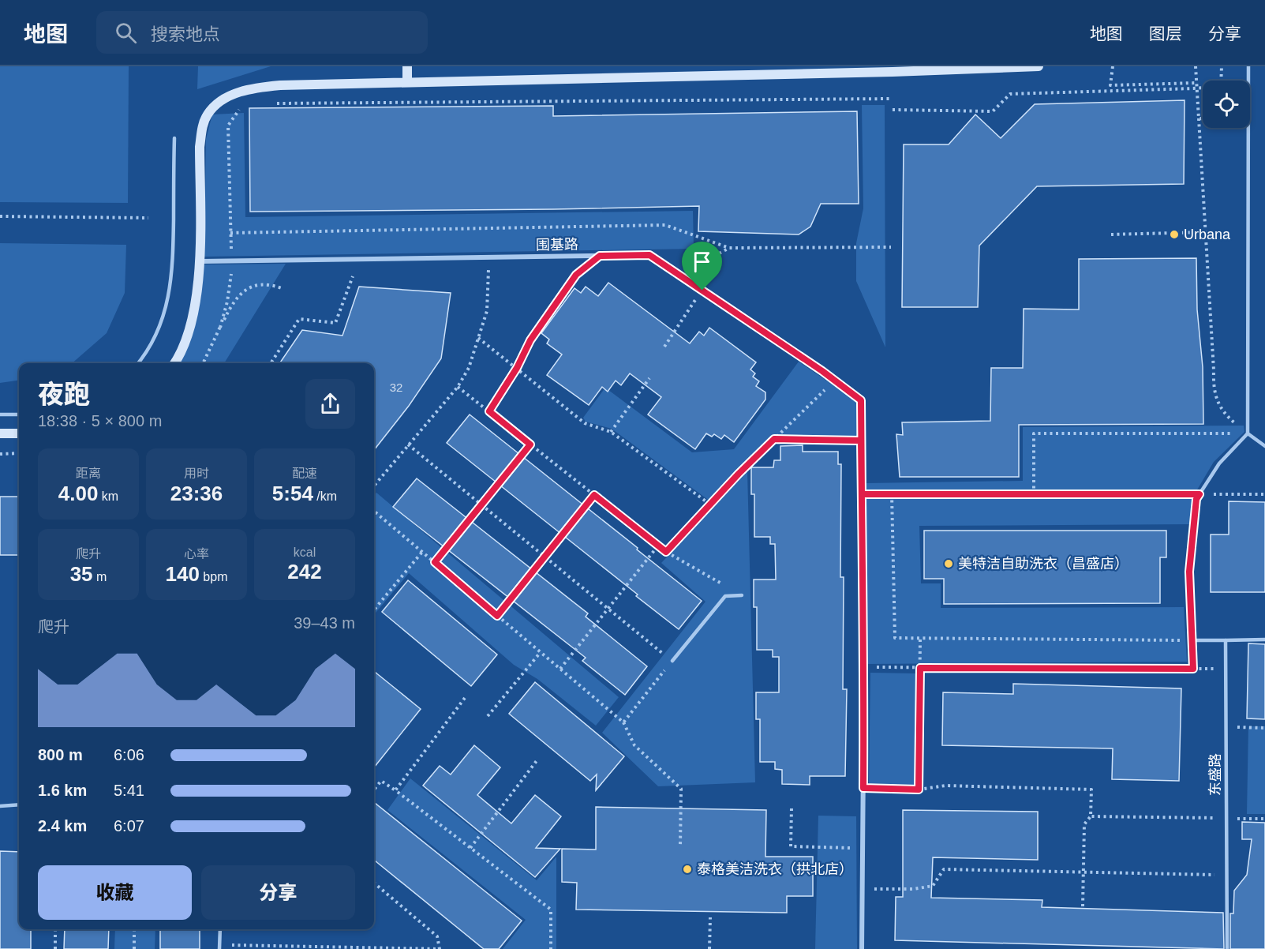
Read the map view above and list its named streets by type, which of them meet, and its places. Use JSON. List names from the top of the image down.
{
  "streets": {
    "street": ["围基路"],
    "lane": ["东盛路"]
  },
  "places": ["Urbana", "美特洁自助洗衣（昌盛店）", "泰格美洁洗衣（拱北店）"],
  "house_numbers": ["32"],
  "page": {
    "header": "地图",
    "search": "搜索地点",
    "nav": ["地图", "图层", "分享"],
    "heading": ["夜跑", "18:38 · 5 × 800 m"],
    "stats": [
      ["距离", "4.00 km"],
      ["用时", "23:36"],
      ["配速", "5:54 /km"],
      ["爬升", "35 m"],
      ["心率", "140 bpm"],
      ["kcal", "242"]
    ],
    "chart": ["爬升", "39–43 m"],
    "list": [
      {
        "name": "800 m",
        "note": "6:06"
      },
      {
        "name": "1.6 km",
        "note": "5:41"
      },
      {
        "name": "2.4 km",
        "note": "6:07"
      }
    ],
    "buttons": ["收藏", "分享"]
  }
}
